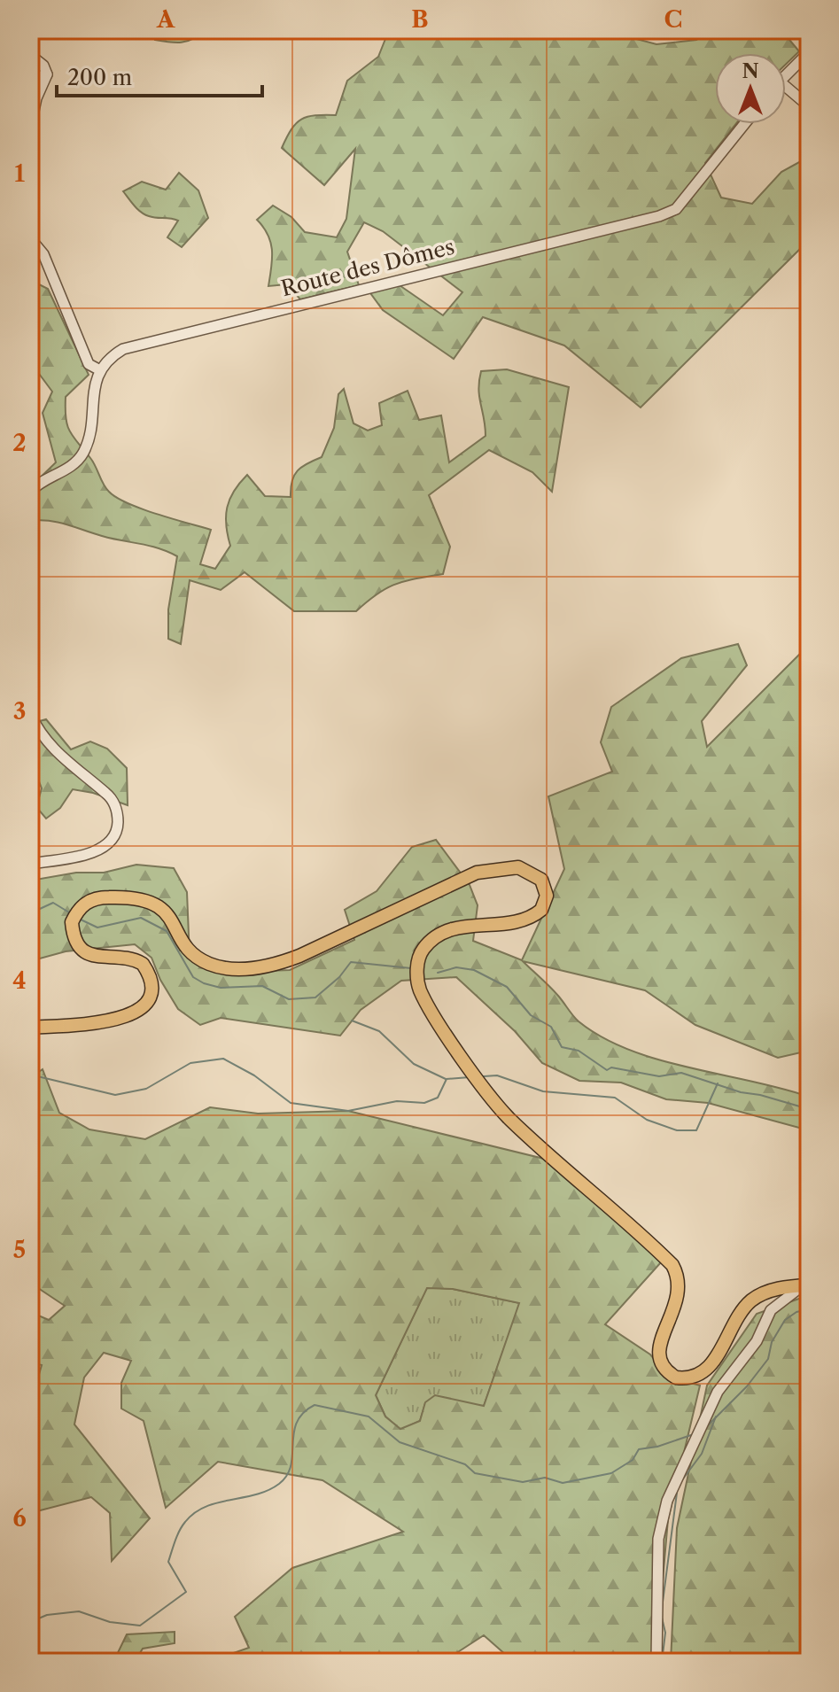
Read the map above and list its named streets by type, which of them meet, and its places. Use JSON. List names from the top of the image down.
{
  "streets": {
    "street": ["Route des Dômes"]
  },
  "scale_bar": "200 m",
  "north": "top",
  "grid": {
    "columns": ["A", "B", "C"],
    "rows": [
      "1",
      "2",
      "3",
      "4",
      "5",
      "6"
    ]
  }
}
